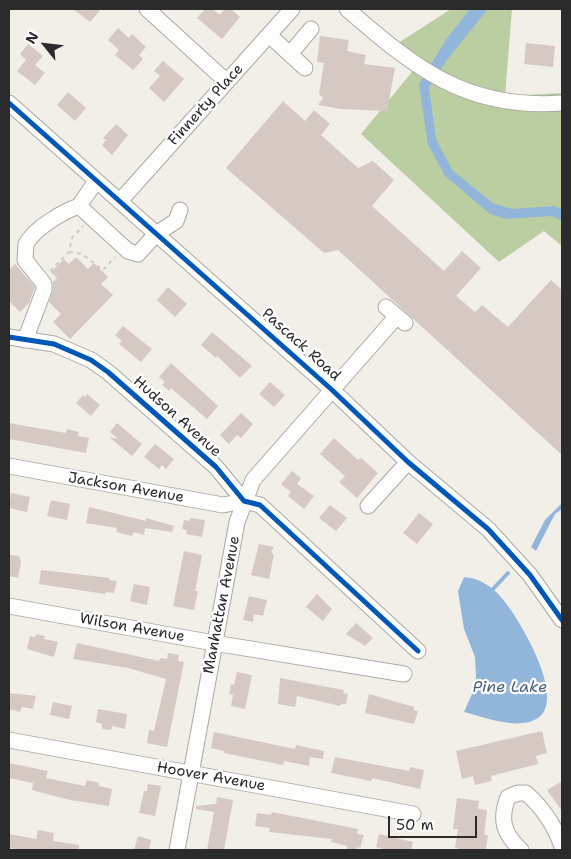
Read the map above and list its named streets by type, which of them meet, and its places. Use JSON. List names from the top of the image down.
{
  "streets": {
    "street": [
      "Finnerty Place",
      "Pascack Road",
      "Hudson Avenue",
      "Jackson Avenue",
      "Manhattan Avenue",
      "Wilson Avenue",
      "Hoover Avenue"
    ]
  },
  "crossings": [
    ["Finnerty Place", "Pascack Road"],
    ["Pascack Road", "Manhattan Avenue"],
    ["Hudson Avenue", "Jackson Avenue"],
    ["Hudson Avenue", "Manhattan Avenue"],
    ["Jackson Avenue", "Manhattan Avenue"],
    ["Manhattan Avenue", "Wilson Avenue"],
    ["Manhattan Avenue", "Hoover Avenue"]
  ],
  "water": ["Pine Lake"],
  "scale_bar": "50 m",
  "north": "top left"
}
